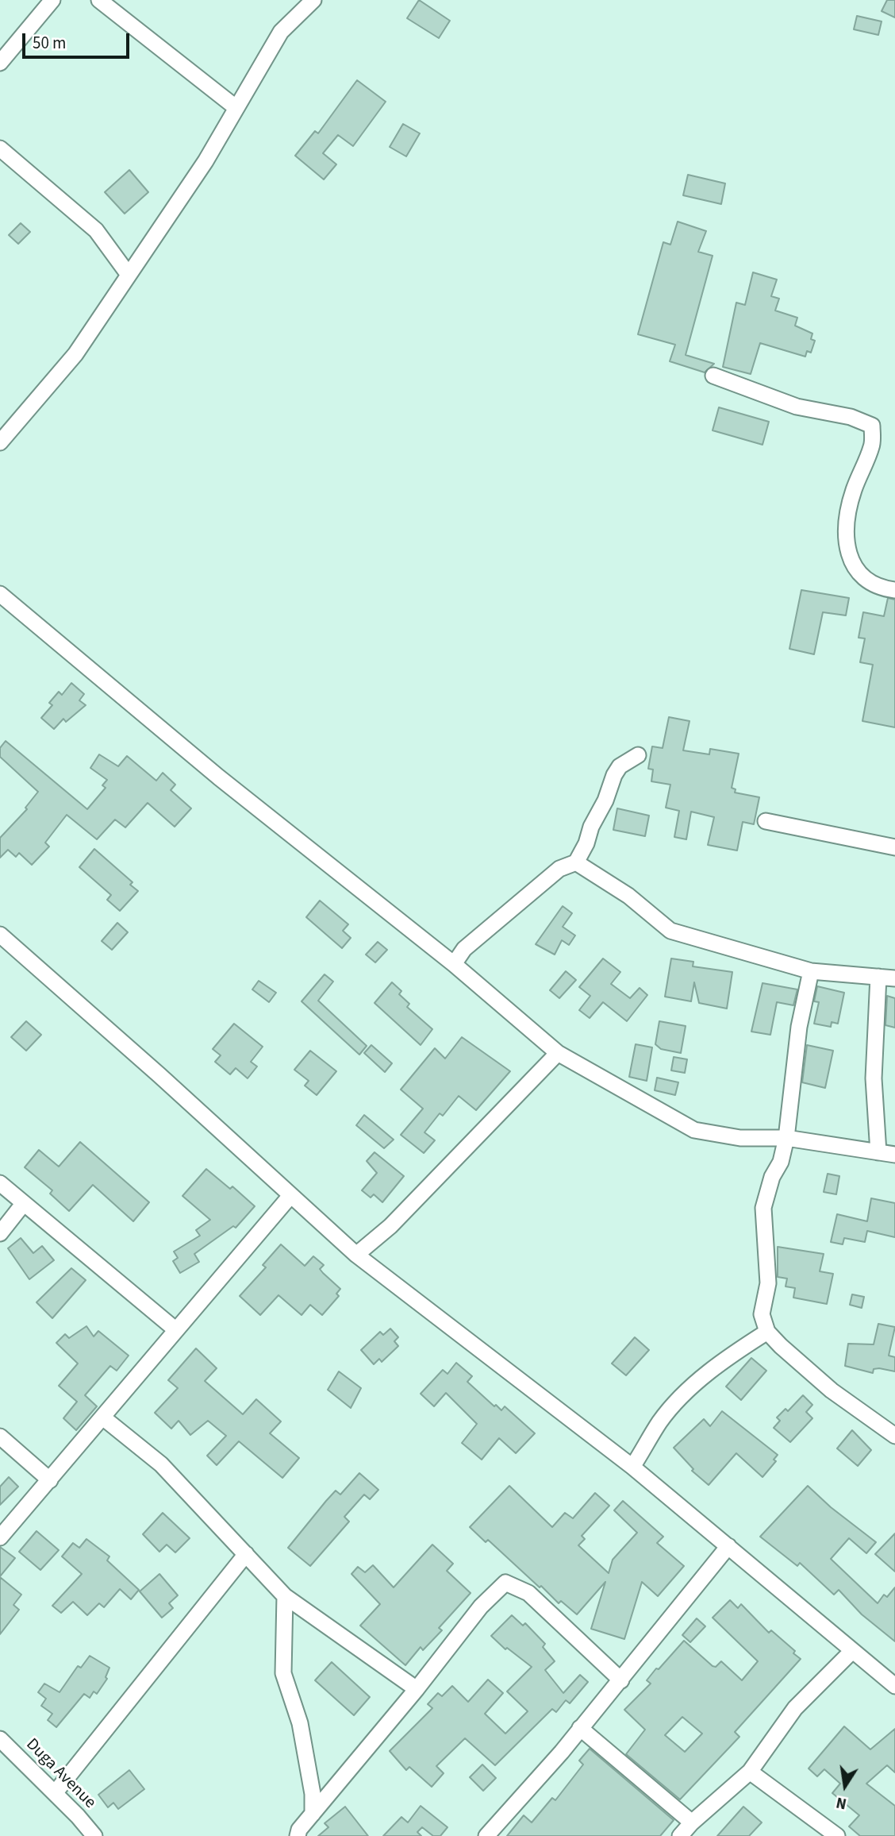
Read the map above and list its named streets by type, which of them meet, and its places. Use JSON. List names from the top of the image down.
{
  "streets": {
    "street": ["Duga Avenue"]
  },
  "scale_bar": "50 m",
  "north": "bottom"
}
